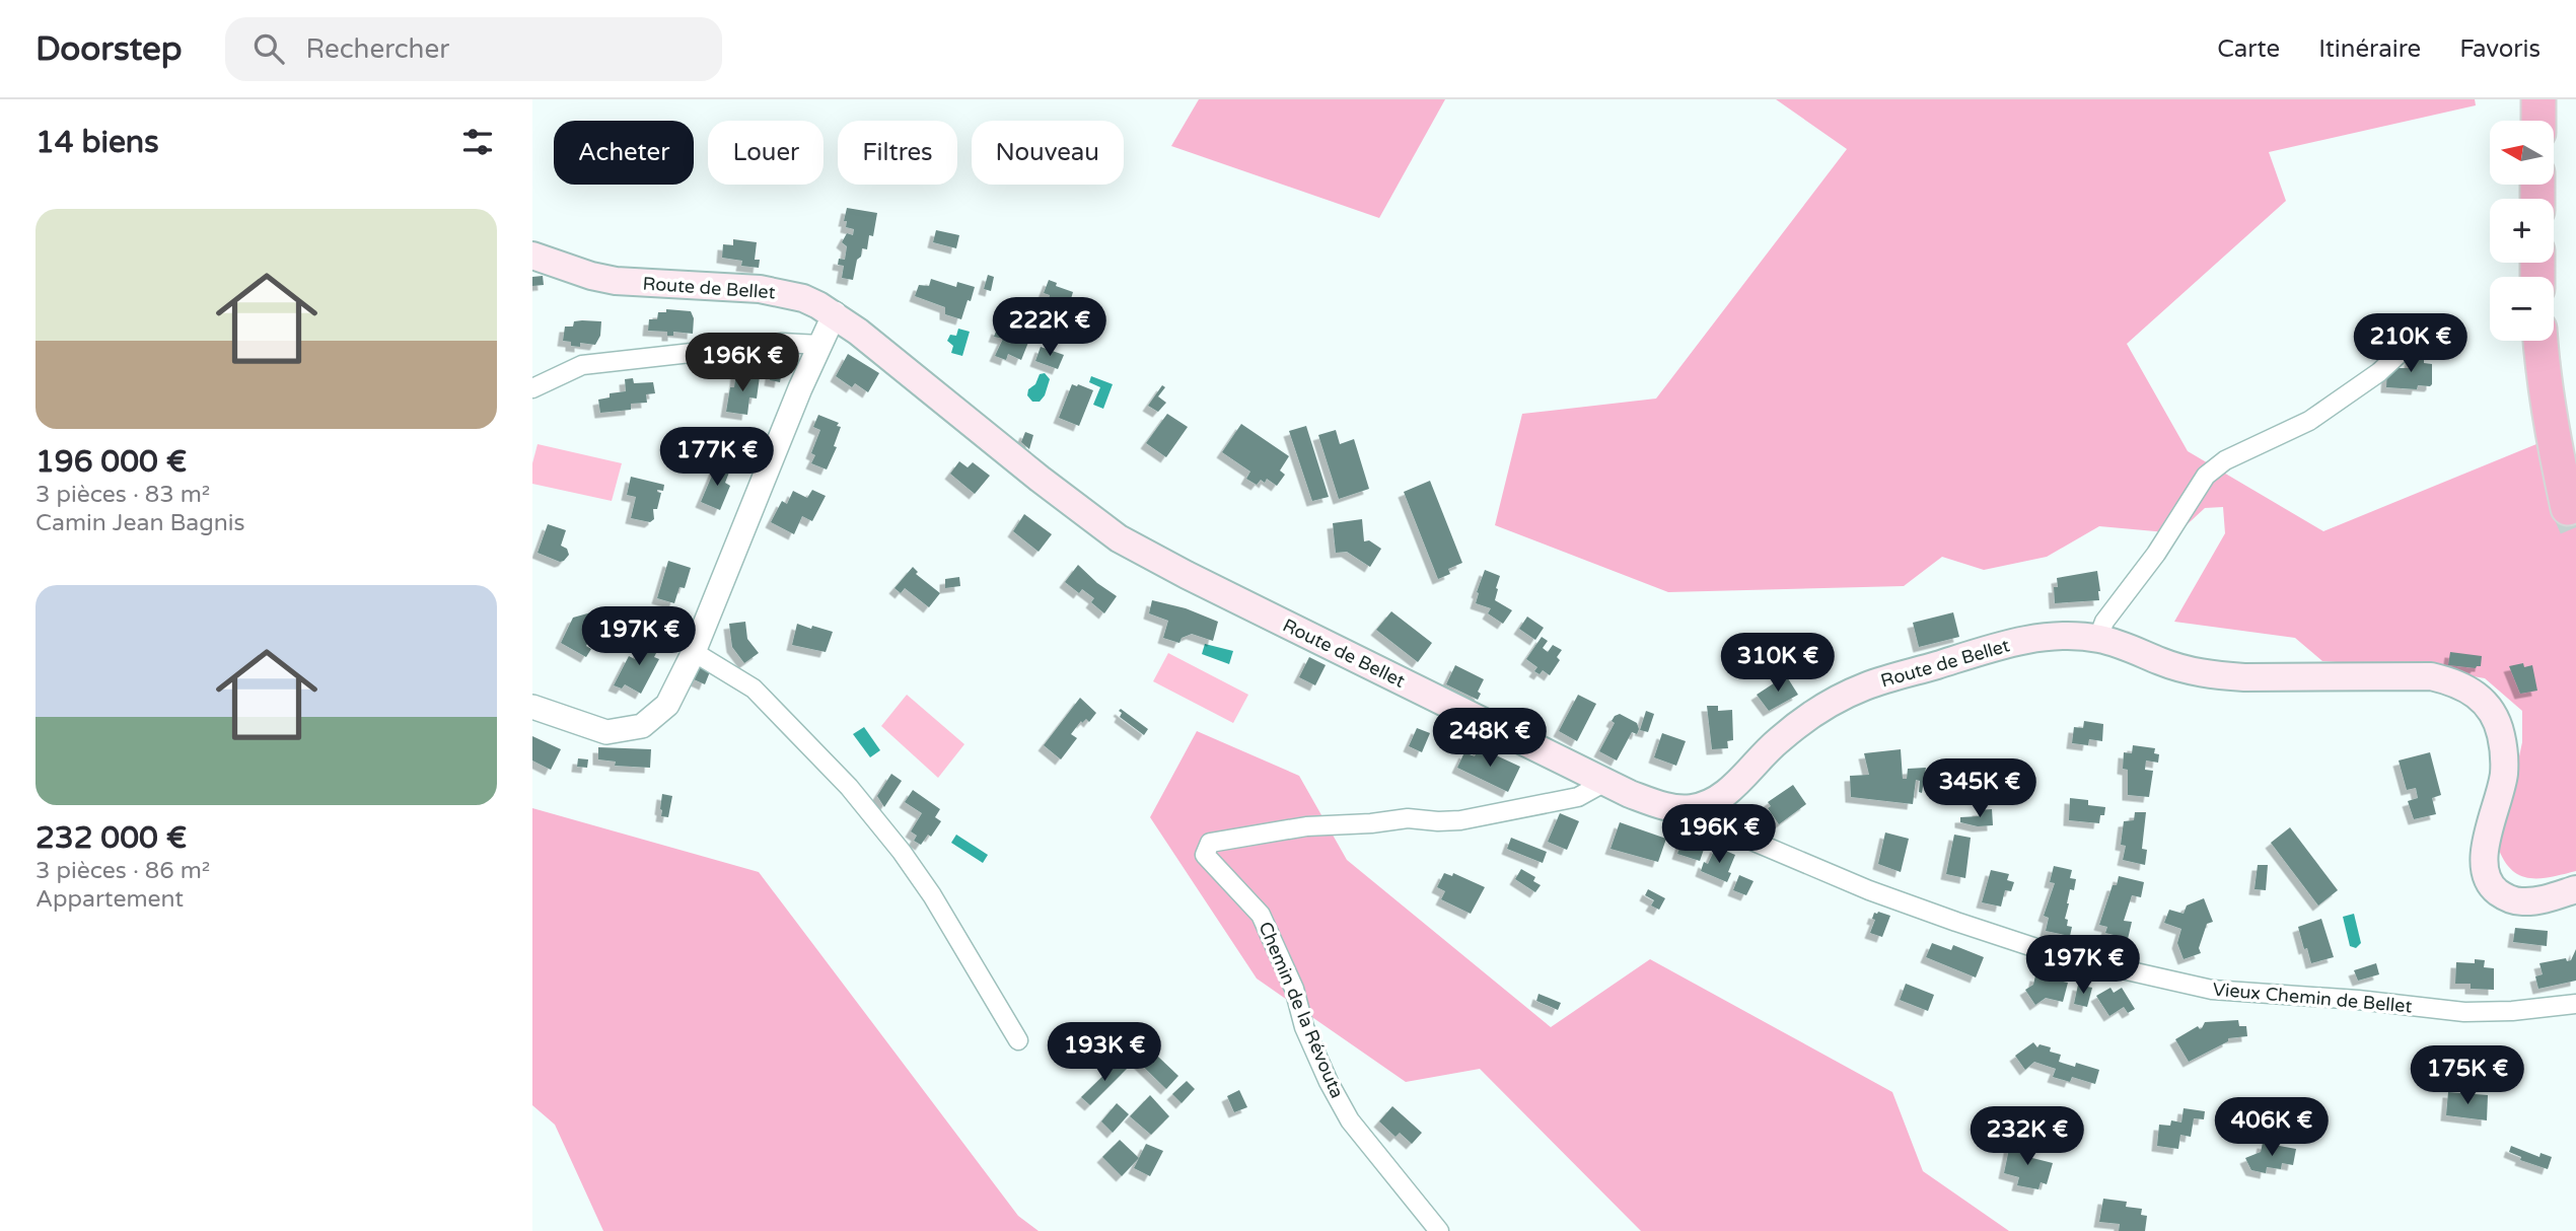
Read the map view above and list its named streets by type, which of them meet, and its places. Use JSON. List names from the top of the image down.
{
  "streets": {
    "main road": ["Route de Bellet"],
    "street": ["Vieux Chemin de Bellet", "Chemin de la Révouta"]
  },
  "crossings": [
    ["Route de Bellet", "Vieux Chemin de Bellet"],
    ["Route de Bellet", "Chemin de la Révouta"]
  ],
  "north": "left",
  "page": {
    "header": "Doorstep",
    "search": "Rechercher",
    "nav": ["Carte", "Itinéraire", "Favoris"],
    "heading": "14 biens",
    "map_buttons": ["+", "−"],
    "chip": [
      "Acheter",
      "Louer",
      "Filtres",
      "Nouveau"
    ],
    "list": [
      {
        "name": "196 000 €",
        "note": "3 pièces · 83 m² · Camin Jean Bagnis"
      },
      {
        "name": "232 000 €",
        "note": "3 pièces · 86 m² · Appartement"
      }
    ],
    "price": [
      "222K €",
      "210K €",
      "196K €",
      "177K €",
      "197K €",
      "310K €",
      "248K €",
      "345K €",
      "196K €",
      "197K €",
      "193K €",
      "175K €",
      "406K €",
      "232K €"
    ]
  }
}
